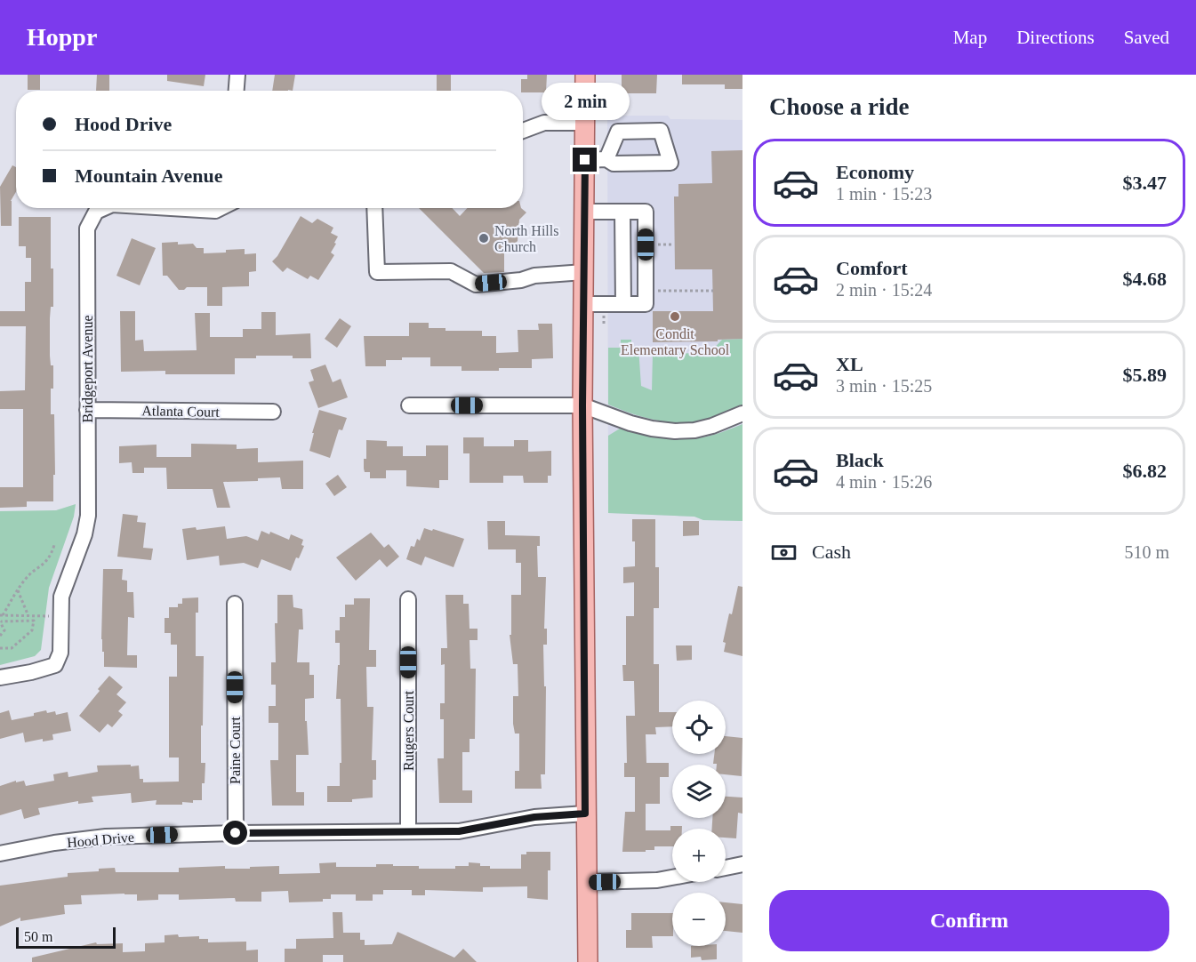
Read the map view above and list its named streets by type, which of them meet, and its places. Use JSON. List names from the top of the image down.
{
  "streets": {
    "street": [
      "Bridgeport Avenue",
      "Atlanta Court",
      "Rutgers Court",
      "Paine Court",
      "Hood Drive"
    ]
  },
  "crossings": [
    ["Bridgeport Avenue", "Atlanta Court"],
    ["Rutgers Court", "Hood Drive"],
    ["Paine Court", "Hood Drive"]
  ],
  "places": ["North Hills Church", "Condit Elementary School"],
  "scale_bar": "50 m",
  "page": {
    "header": "Hoppr",
    "nav": ["Map", "Directions", "Saved"],
    "heading": "Choose a ride",
    "bubble": "2 min",
    "banner": ["Hood Drive", "Mountain Avenue"],
    "list": [
      {
        "name": "Economy",
        "note": "1 min · 15:23",
        "value": "$3.47"
      },
      {
        "name": "Comfort",
        "note": "2 min · 15:24",
        "value": "$4.68"
      },
      {
        "name": "XL",
        "note": "3 min · 15:25",
        "value": "$5.89"
      },
      {
        "name": "Black",
        "note": "4 min · 15:26",
        "value": "$6.82"
      }
    ],
    "pay": ["Cash", "510 m"],
    "map_buttons": ["+", "−"],
    "buttons": "Confirm",
    "scale": "50 m"
  }
}
